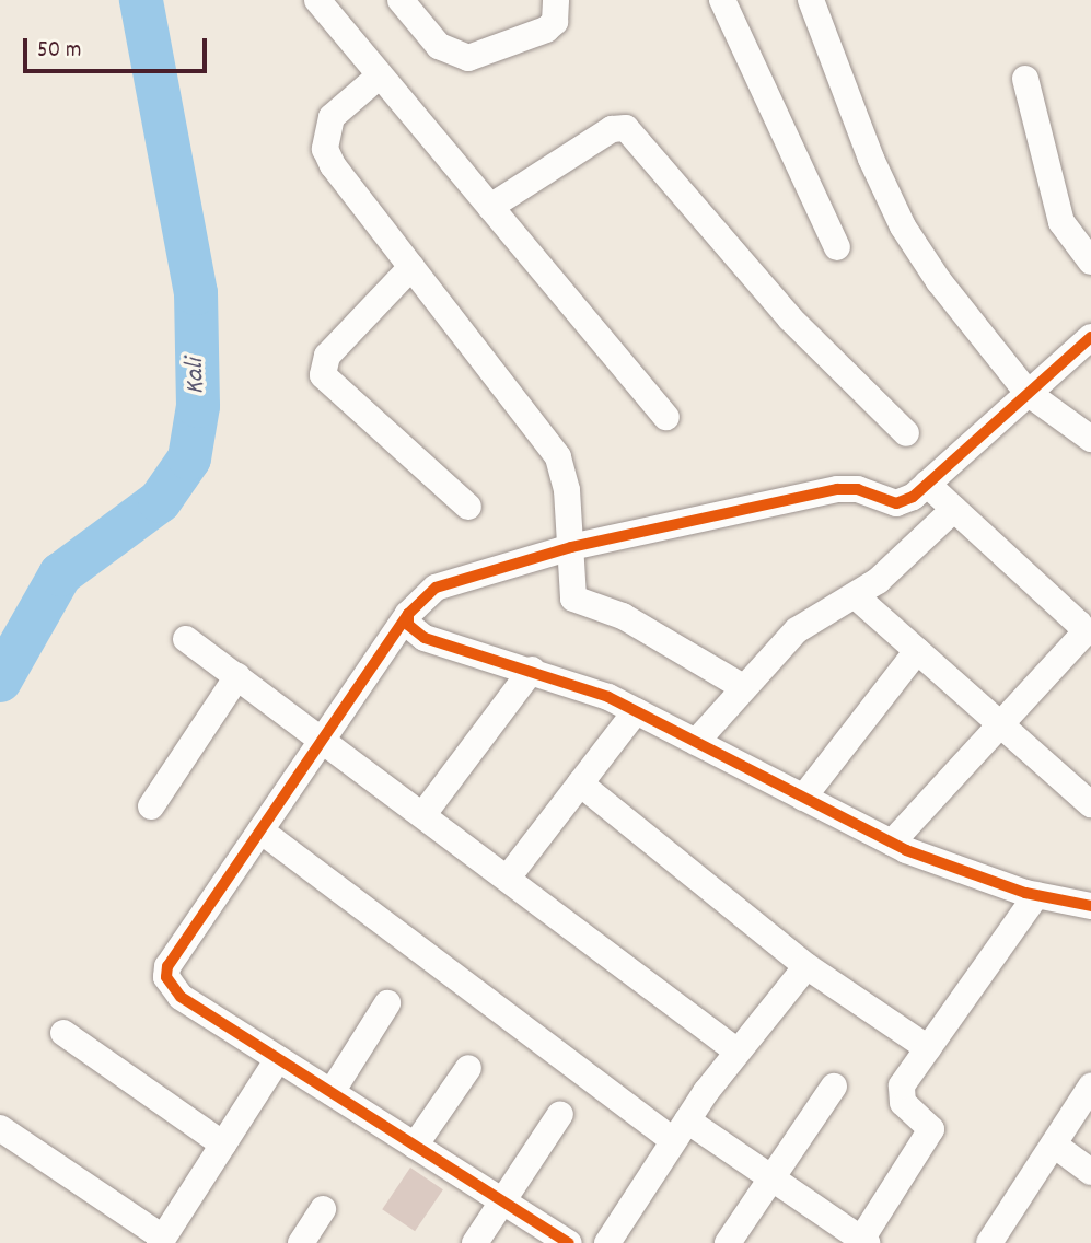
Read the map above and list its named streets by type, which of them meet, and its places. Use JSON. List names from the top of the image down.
{
  "water": ["Kali"],
  "scale_bar": "50 m"
}
